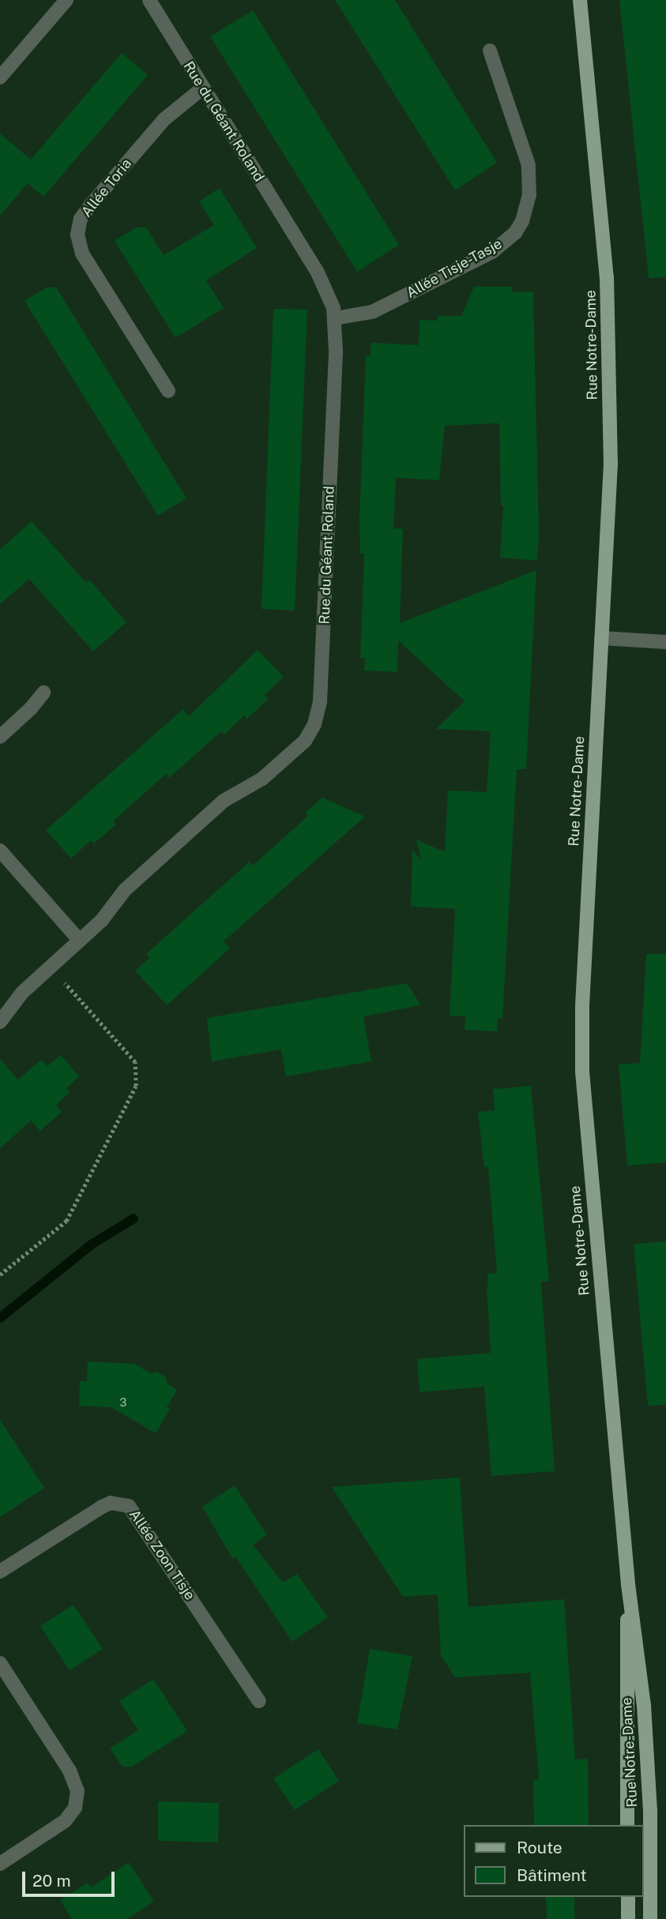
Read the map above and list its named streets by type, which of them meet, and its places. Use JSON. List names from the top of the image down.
{
  "streets": {
    "main road": ["Rue Notre-Dame"],
    "street": [
      "Rue du Géant Roland",
      "Allée Toria",
      "Allée Tisje-Tasje",
      "Allée Zoon Tisje"
    ]
  },
  "crossings": [
    ["Rue du Géant Roland", "Allée Toria"],
    ["Rue du Géant Roland", "Allée Tisje-Tasje"]
  ],
  "house_numbers": ["3"],
  "legend": ["Route", "Bâtiment"],
  "scale_bar": "20 m"
}
